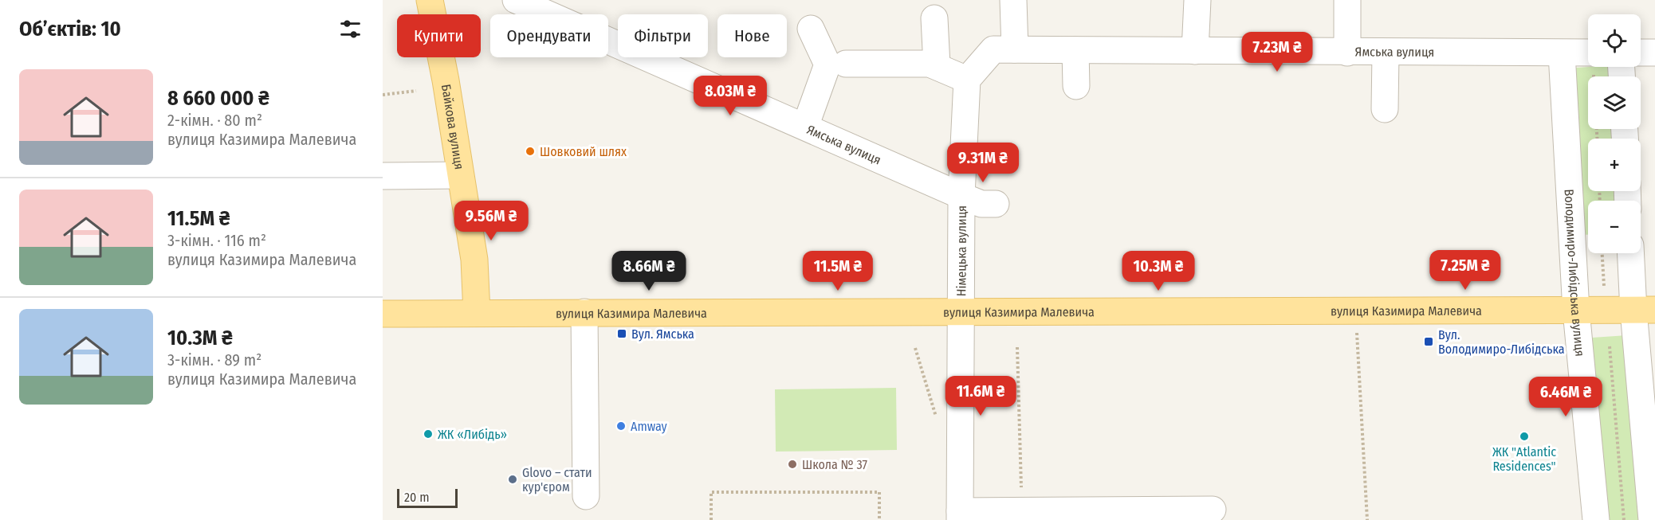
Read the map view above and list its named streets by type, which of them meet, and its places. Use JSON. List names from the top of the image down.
{
  "streets": {
    "main road": ["Байкова вулиця", "вулиця Казимира Малевича"],
    "street": ["Ямська вулиця", "Німецька вулиця", "Володимиро-Либідська вулиця"]
  },
  "crossings": [
    ["Ямська вулиця", "Німецька вулиця"],
    ["Ямська вулиця", "Володимиро-Либідська вулиця"],
    ["Байкова вулиця", "вулиця Казимира Малевича"],
    ["Німецька вулиця", "вулиця Казимира Малевича"],
    ["Володимиро-Либідська вулиця", "вулиця Казимира Малевича"]
  ],
  "places": {
    "other": [
      "Шовковий шлях",
      "Amway",
      "ЖК «Либідь»",
      "ЖК \"Atlantic Residences\"",
      "Школа № 37",
      "Glovo – стати кур'єром"
    ],
    "transit": ["Вул. Ямська", "Вул. Володимиро-Либідська"]
  },
  "scale_bar": "20 m",
  "page": {
    "heading": "Об’єктів: 10",
    "map_buttons": ["+", "−"],
    "chip": [
      "Купити",
      "Орендувати",
      "Фільтри",
      "Нове"
    ],
    "price": [
      "7.23M ₴",
      "8.03M ₴",
      "9.31M ₴",
      "9.56M ₴",
      "7.25M ₴",
      "8.66M ₴",
      "11.5M ₴",
      "10.3M ₴",
      "11.6M ₴",
      "6.46M ₴"
    ],
    "list": [
      {
        "name": "8 660 000 ₴",
        "note": "2-кімн. · 80 m² · вулиця Казимира Малевича"
      },
      {
        "name": "11.5M ₴",
        "note": "3-кімн. · 116 m² · вулиця Казимира Малевича"
      },
      {
        "name": "10.3M ₴",
        "note": "3-кімн. · 89 m² · вулиця Казимира Малевича"
      }
    ],
    "scale": "20 m"
  }
}
